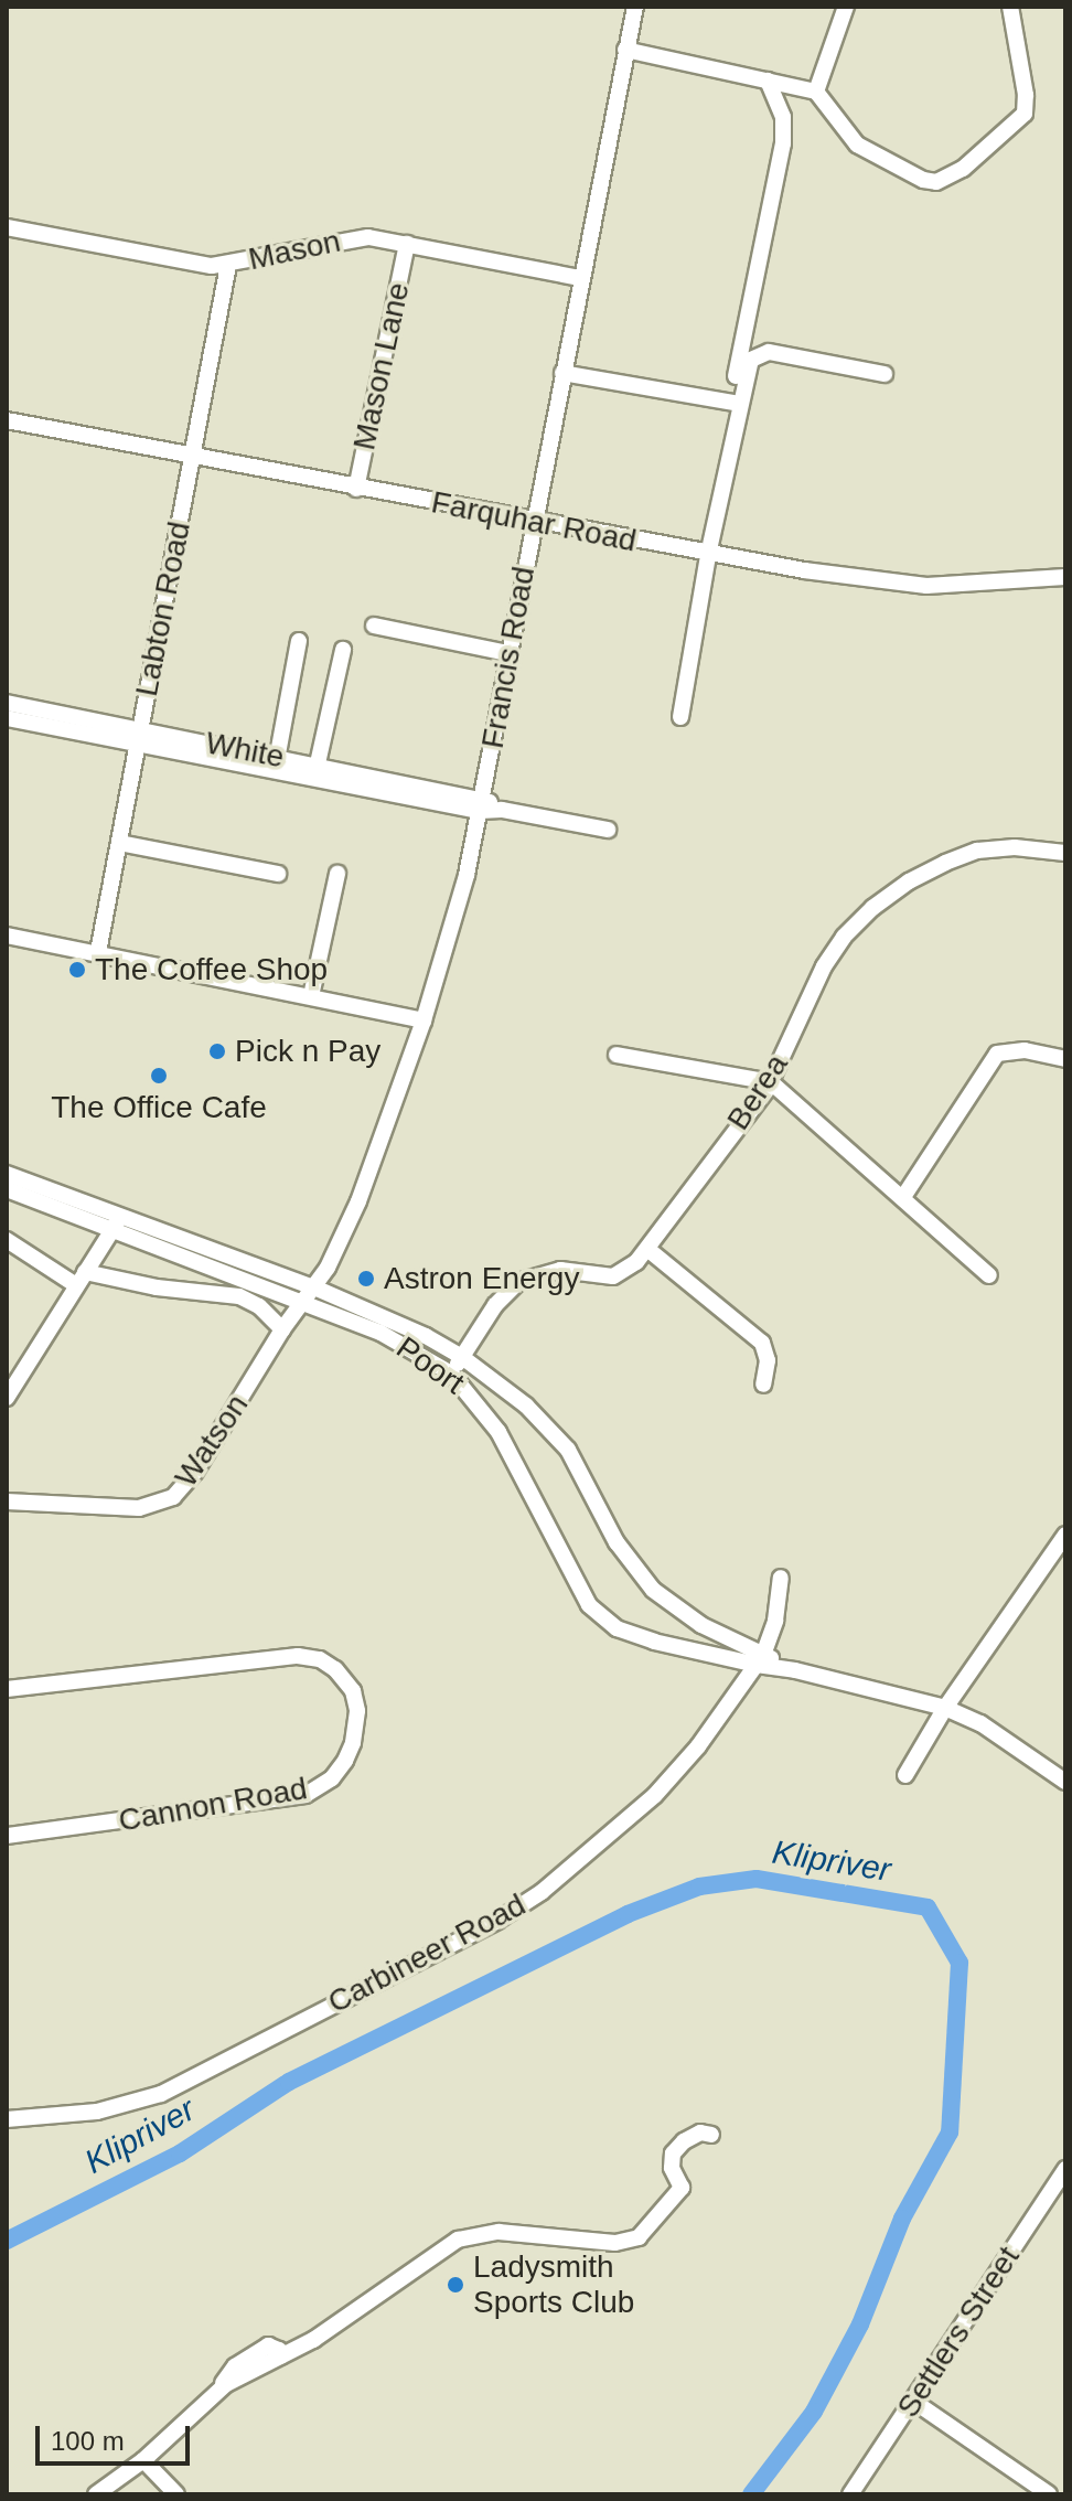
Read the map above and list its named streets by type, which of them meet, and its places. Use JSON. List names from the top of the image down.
{
  "streets": {
    "street": [
      "Mason",
      "Mason Lane",
      "Farquhar Road",
      "Labton Road",
      "Francis Road",
      "White",
      "Berea",
      "Poort",
      "Watson",
      "Cannon Road",
      "Carbineer Road",
      "Settlers Street"
    ]
  },
  "crossings": [
    ["Mason", "Mason Lane"],
    ["Mason", "Labton Road"],
    ["Mason", "Francis Road"],
    ["Mason Lane", "Farquhar Road"],
    ["Farquhar Road", "Labton Road"],
    ["Farquhar Road", "Francis Road"],
    ["Labton Road", "White"],
    ["Francis Road", "White"],
    ["Francis Road", "Poort"],
    ["Francis Road", "Watson"],
    ["Berea", "Poort"],
    ["Poort", "Watson"],
    ["Poort", "Carbineer Road"]
  ],
  "water": ["Klipriver"],
  "places": [
    "The Coffee Shop",
    "Pick n Pay",
    "The Office Cafe",
    "Astron Energy",
    "Ladysmith Sports Club"
  ],
  "scale_bar": "100 m"
}
